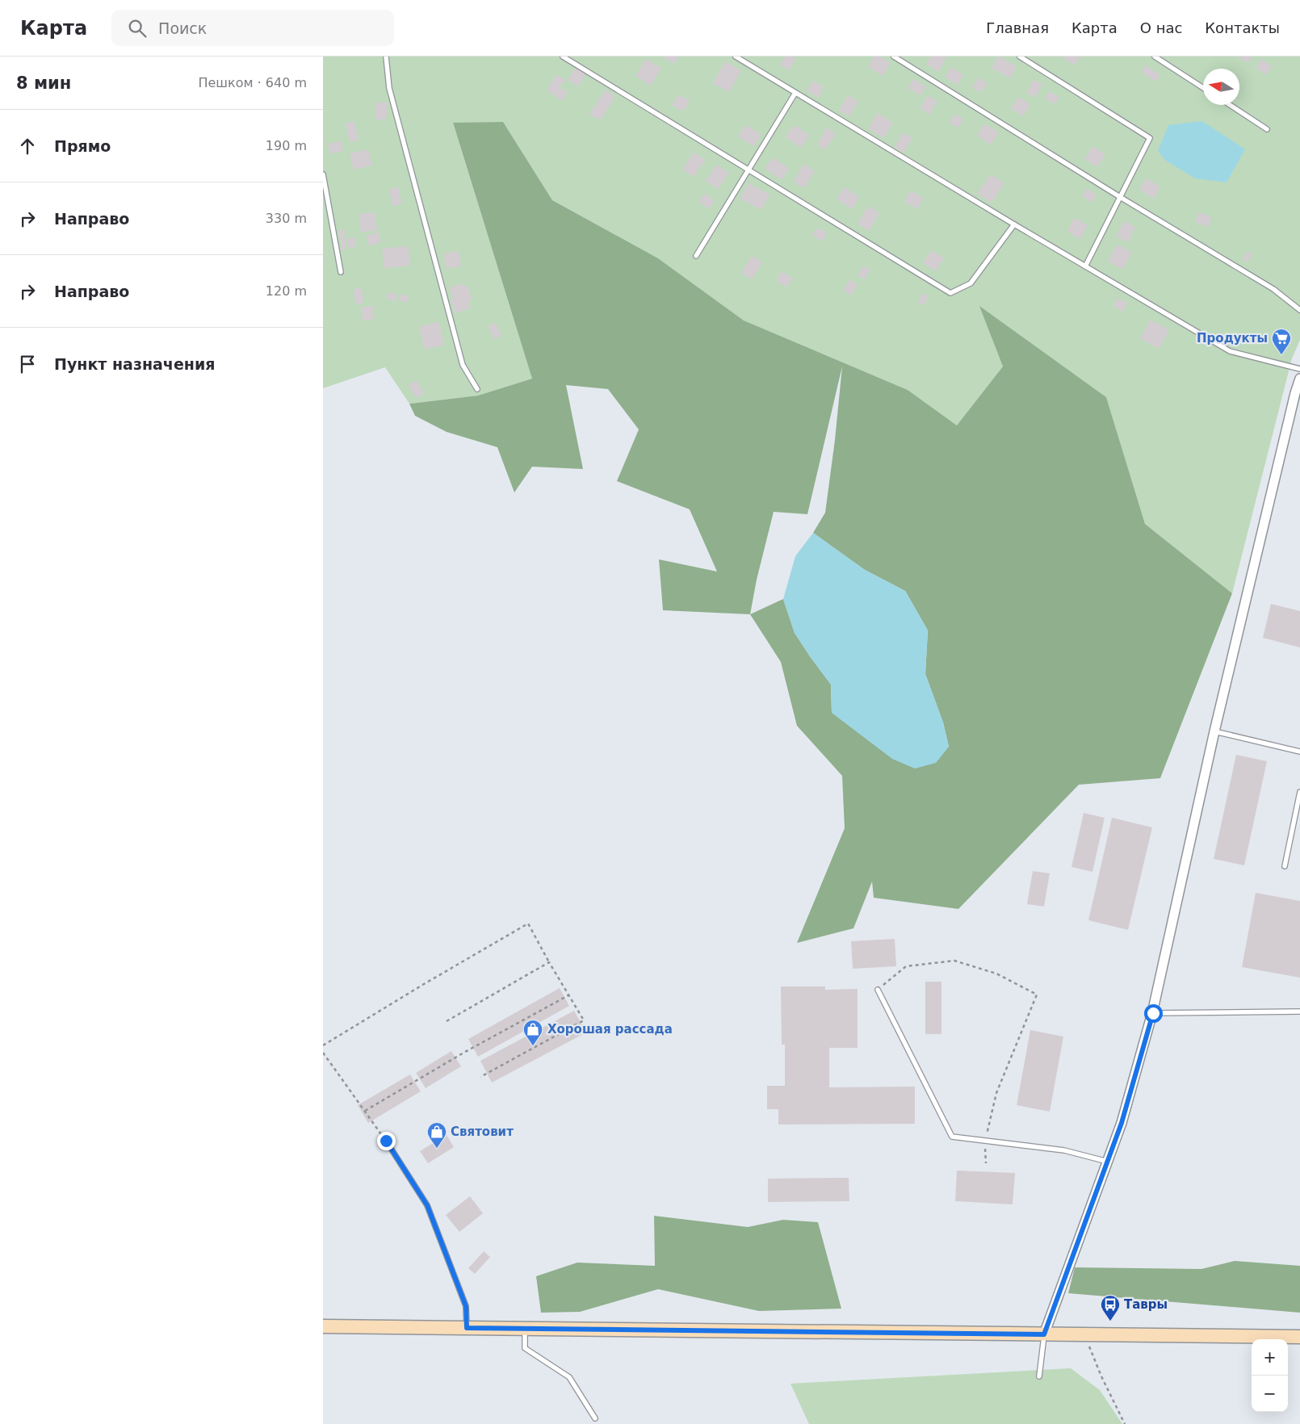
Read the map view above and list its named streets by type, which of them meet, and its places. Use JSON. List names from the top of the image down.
{
  "places": {
    "supermarket": ["Продукты"],
    "shop": ["Хорошая рассада", "Святовит"],
    "bus stop": ["Тавры"]
  },
  "north": "left",
  "page": {
    "header": "Карта",
    "search": "Поиск",
    "nav": [
      "Главная",
      "Карта",
      "О нас",
      "Контакты"
    ],
    "heading": ["8 мин", "Пешком · 640 m"],
    "list": [
      ["Прямо", "190 m"],
      ["Направо", "330 m"],
      ["Направо", "120 m"],
      "Пункт назначения"
    ],
    "map_buttons": ["+", "−"]
  }
}
